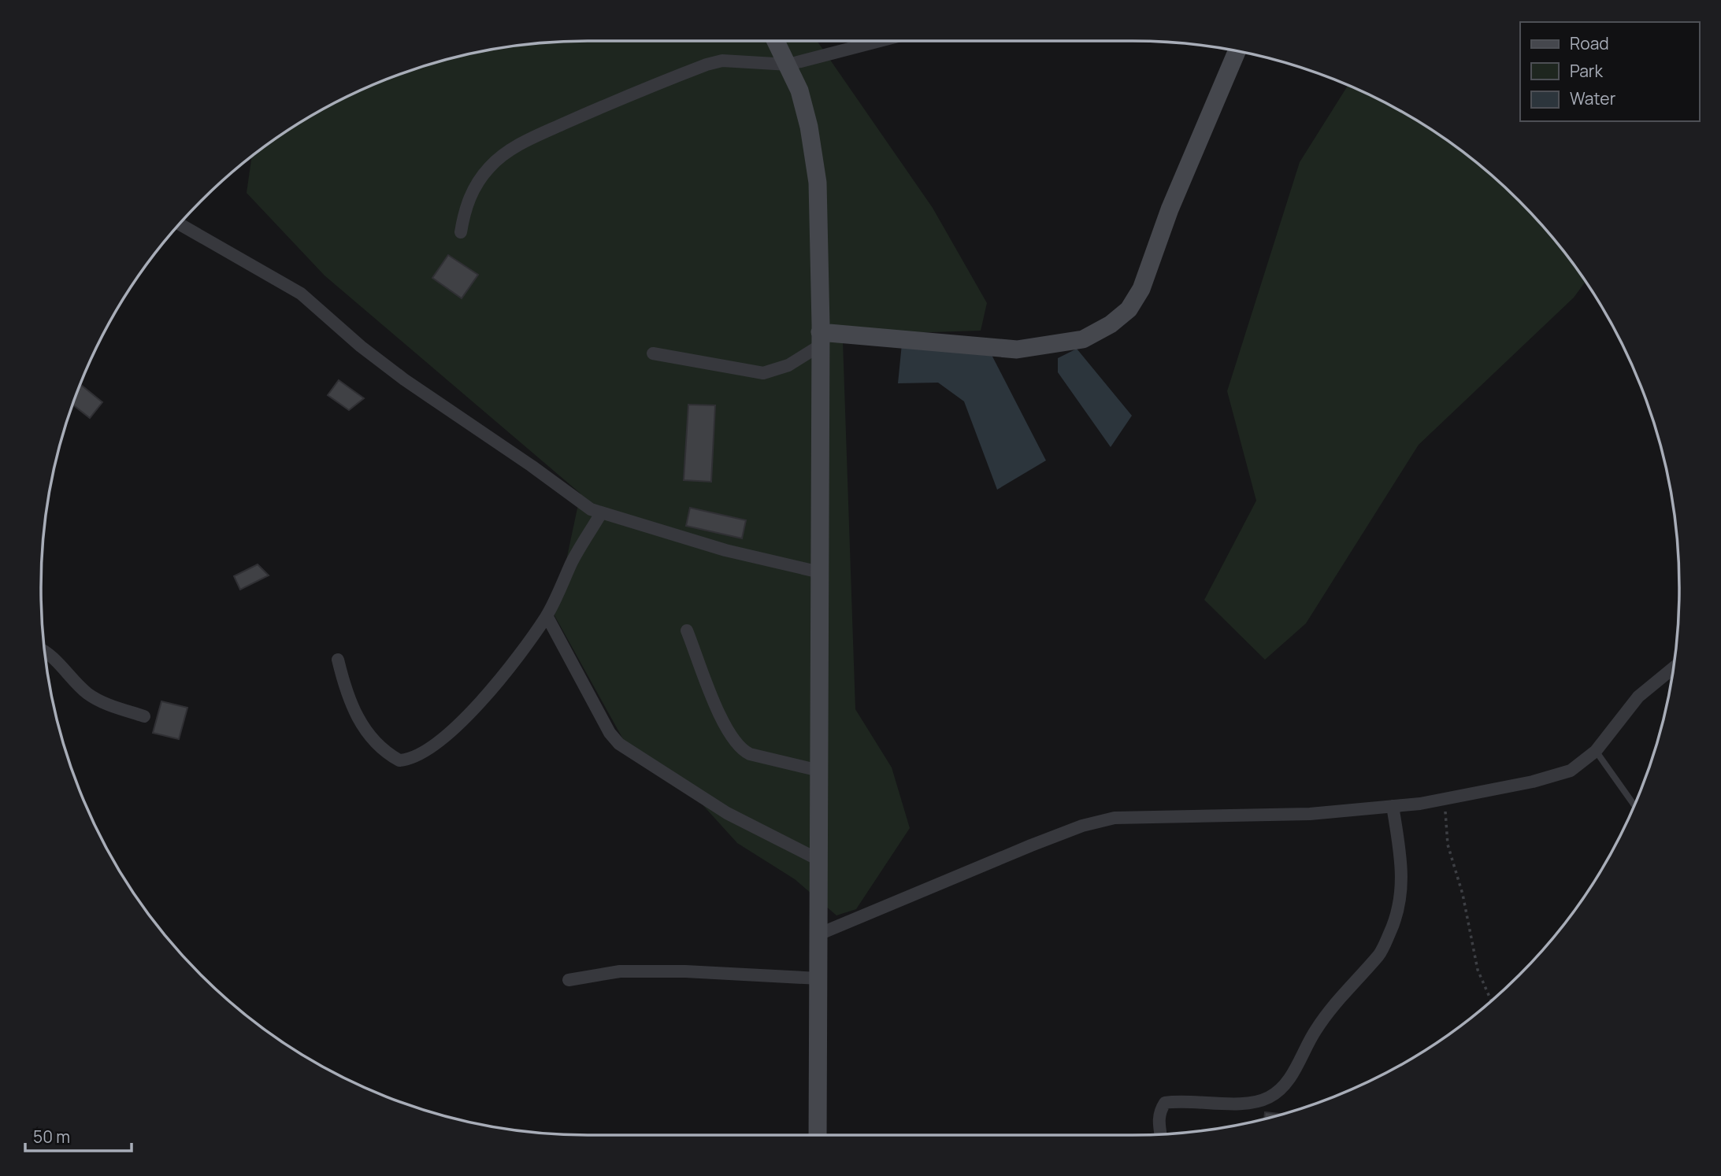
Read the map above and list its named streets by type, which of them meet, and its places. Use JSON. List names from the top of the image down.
{
  "legend": ["Road", "Park", "Water"],
  "scale_bar": "50 m"
}
